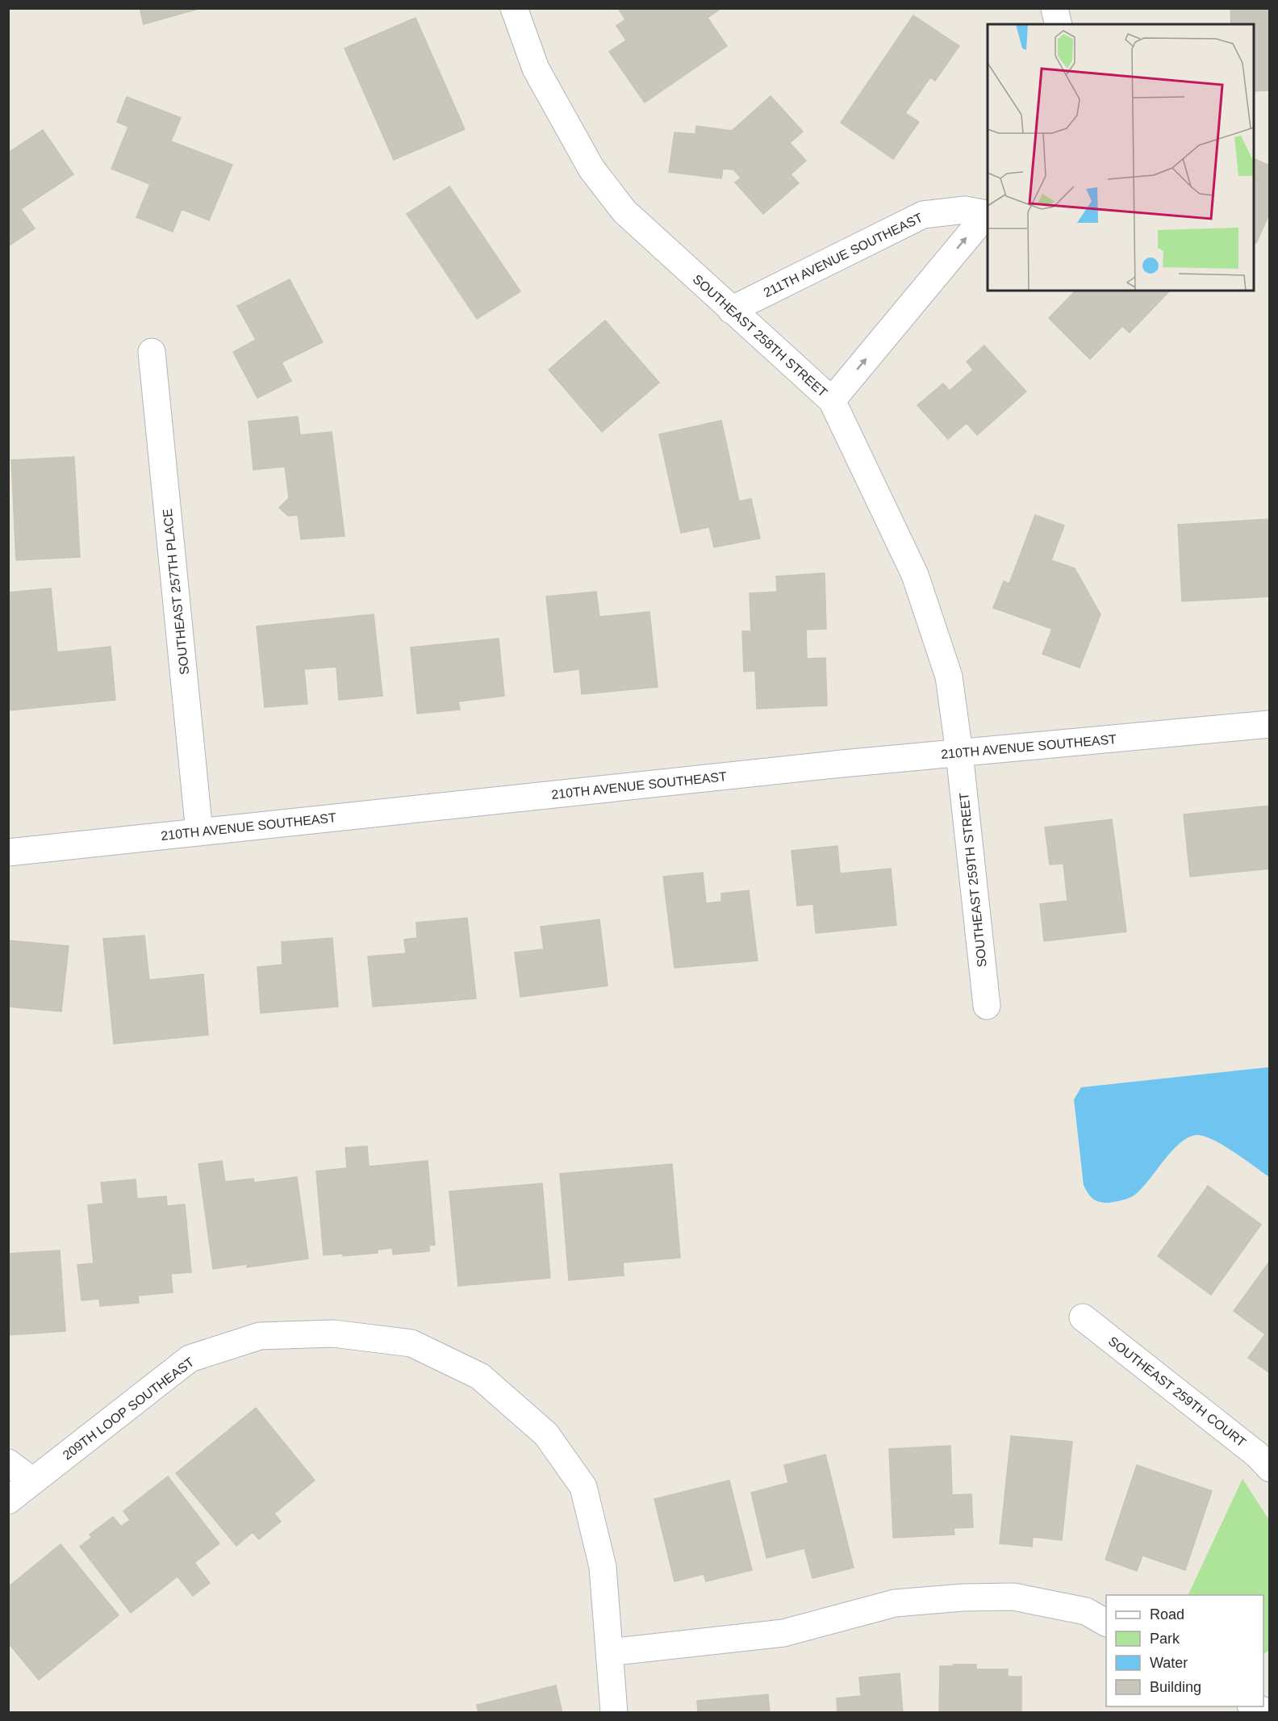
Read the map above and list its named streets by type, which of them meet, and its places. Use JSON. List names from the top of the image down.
{
  "streets": {
    "street": [
      "211TH AVENUE SOUTHEAST",
      "SOUTHEAST 258TH STREET",
      "SOUTHEAST 257TH PLACE",
      "210TH AVENUE SOUTHEAST",
      "SOUTHEAST 259TH STREET",
      "SOUTHEAST 259TH COURT",
      "209TH LOOP SOUTHEAST"
    ]
  },
  "crossings": [
    ["211TH AVENUE SOUTHEAST", "SOUTHEAST 258TH STREET"],
    ["SOUTHEAST 258TH STREET", "210TH AVENUE SOUTHEAST"],
    ["SOUTHEAST 258TH STREET", "SOUTHEAST 259TH STREET"],
    ["SOUTHEAST 257TH PLACE", "210TH AVENUE SOUTHEAST"],
    ["210TH AVENUE SOUTHEAST", "SOUTHEAST 259TH STREET"]
  ],
  "one_way": ["211TH AVENUE SOUTHEAST"],
  "legend": [
    "Road",
    "Park",
    "Water",
    "Building"
  ]
}
